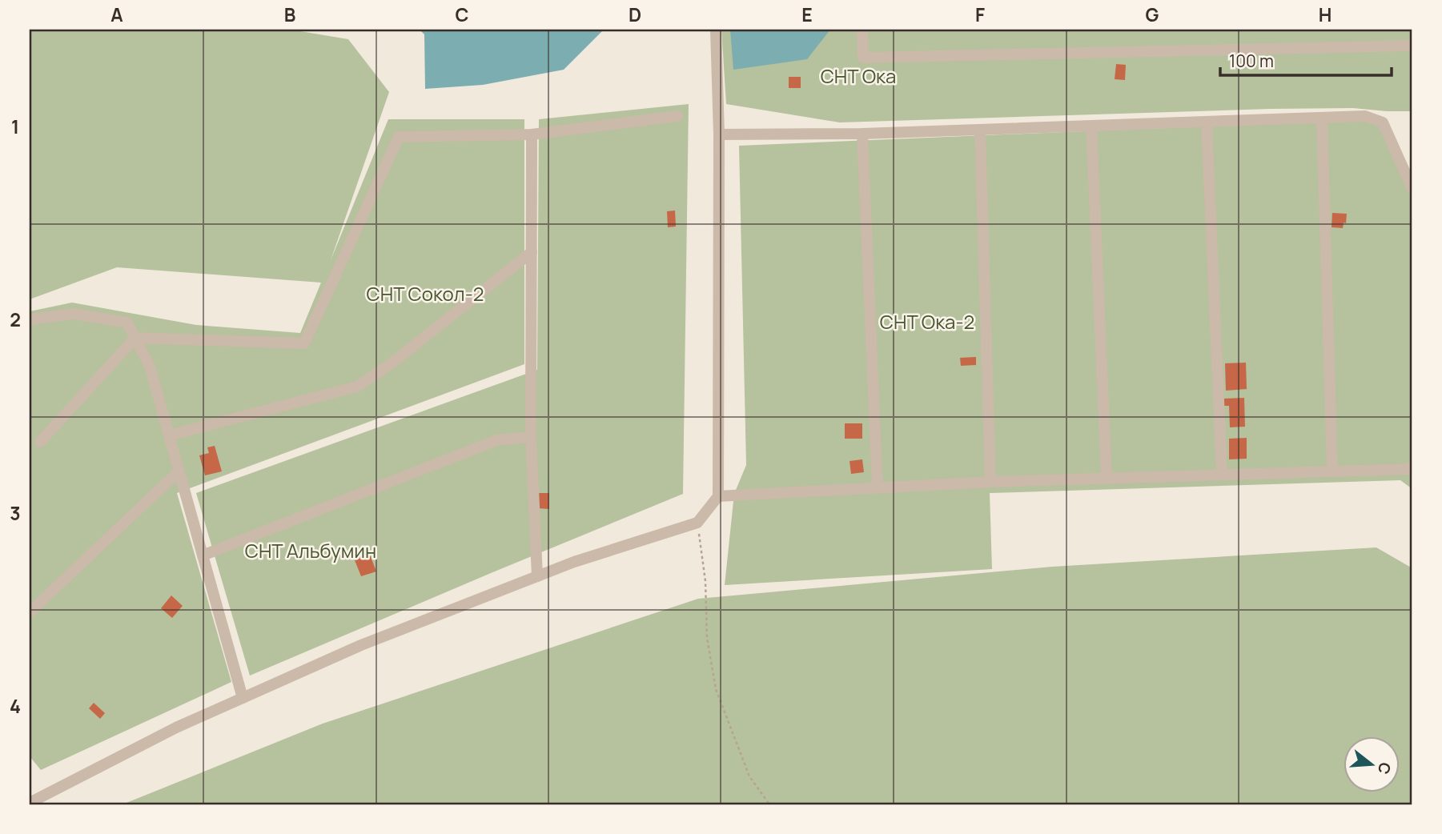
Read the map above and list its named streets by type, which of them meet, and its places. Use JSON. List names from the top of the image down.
{
  "parks": [
    "СНТ Ока",
    "СНТ Сокол-2",
    "СНТ Ока-2",
    "СНТ Альбумин"
  ],
  "scale_bar": "100 m",
  "north": "right",
  "grid": {
    "columns": [
      "A",
      "B",
      "C",
      "D",
      "E",
      "F",
      "G",
      "H"
    ],
    "rows": [
      "1",
      "2",
      "3",
      "4"
    ]
  }
}
